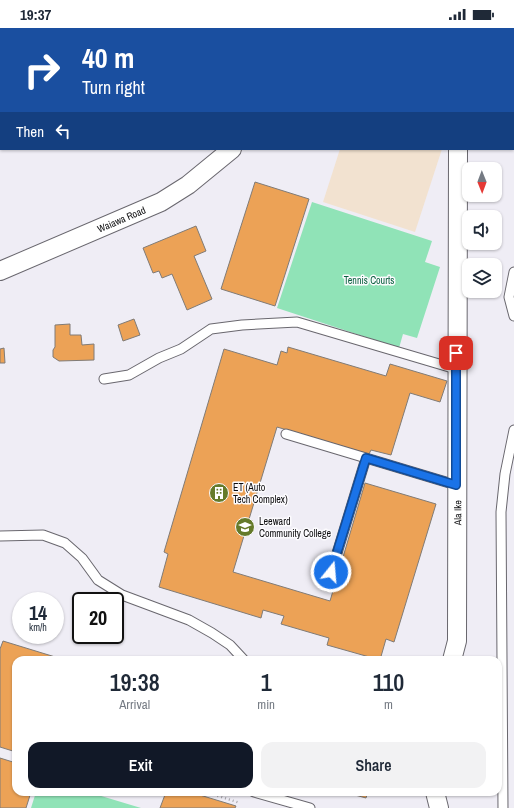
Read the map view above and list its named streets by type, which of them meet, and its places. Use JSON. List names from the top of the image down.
{
  "streets": {
    "street": ["Waiawa Road", "Ala Ike"]
  },
  "parks": ["Tennis Courts"],
  "places": {
    "building": ["ET (Auto Tech Complex)"],
    "school or university": ["Leeward Community College"]
  },
  "north": "bottom",
  "page": {
    "status": "19:37",
    "turn": ["40 m", "Turn right"],
    "then": "Then",
    "speed": "14 km/h",
    "limit": "20",
    "eta": [
      "19:38",
      "Arrival",
      "1",
      "min",
      "110",
      "m"
    ],
    "buttons": ["Exit", "Share"]
  }
}
